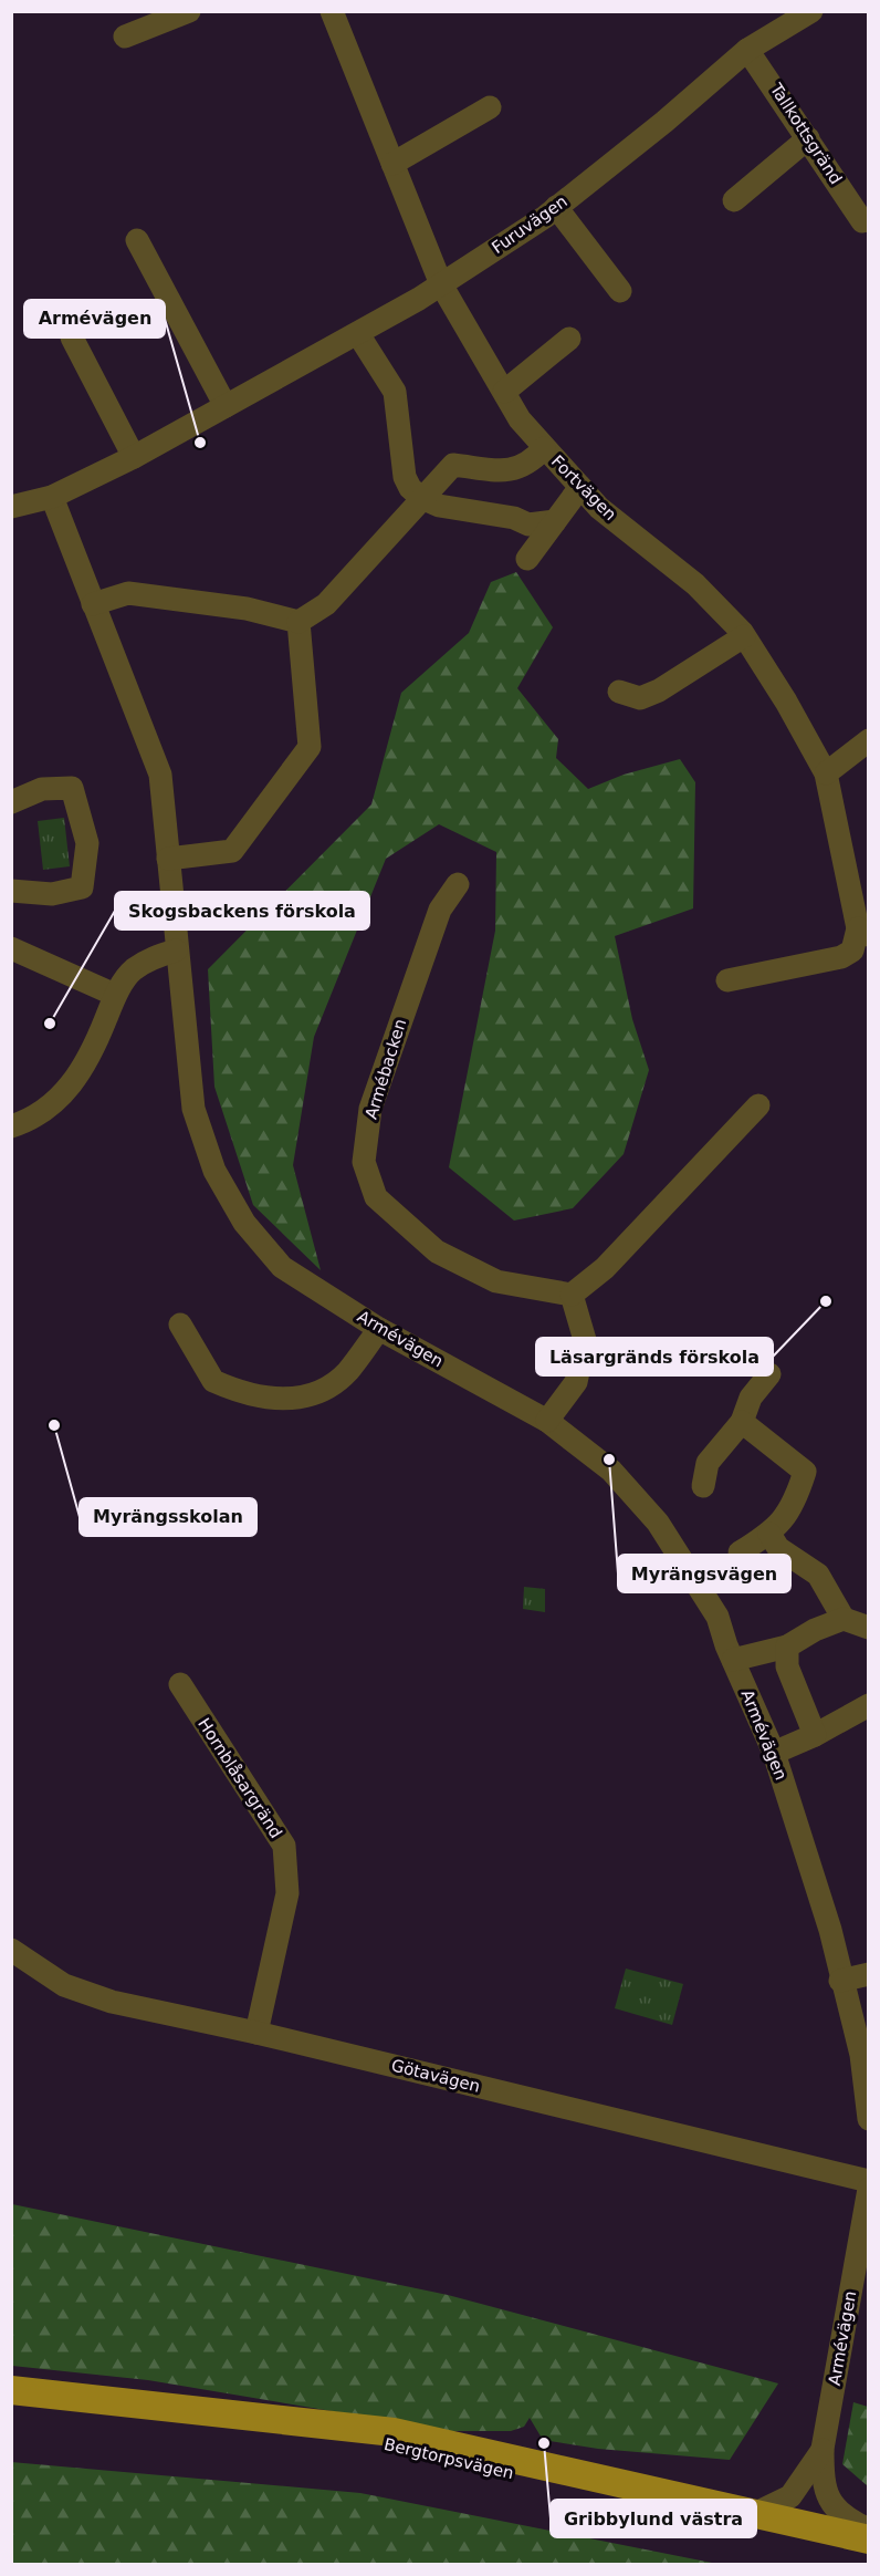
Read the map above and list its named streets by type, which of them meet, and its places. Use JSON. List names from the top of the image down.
{
  "streets": {
    "main road": ["Bergtorpsvägen"],
    "street": [
      "Tallkottsgränd",
      "Furuvägen",
      "Fortvägen",
      "Armébacken",
      "Armévägen",
      "Hornblåsargränd",
      "Götavägen"
    ]
  },
  "crossings": [
    ["Tallkottsgränd", "Furuvägen"],
    ["Furuvägen", "Fortvägen"],
    ["Furuvägen", "Armévägen"],
    ["Armévägen", "Bergtorpsvägen"],
    ["Hornblåsargränd", "Götavägen"]
  ],
  "places": [
    "Armévägen",
    "Skogsbackens förskola",
    "Läsargränds förskola",
    "Myrängsskolan",
    "Myrängsvägen",
    "Gribbylund västra"
  ]
}
